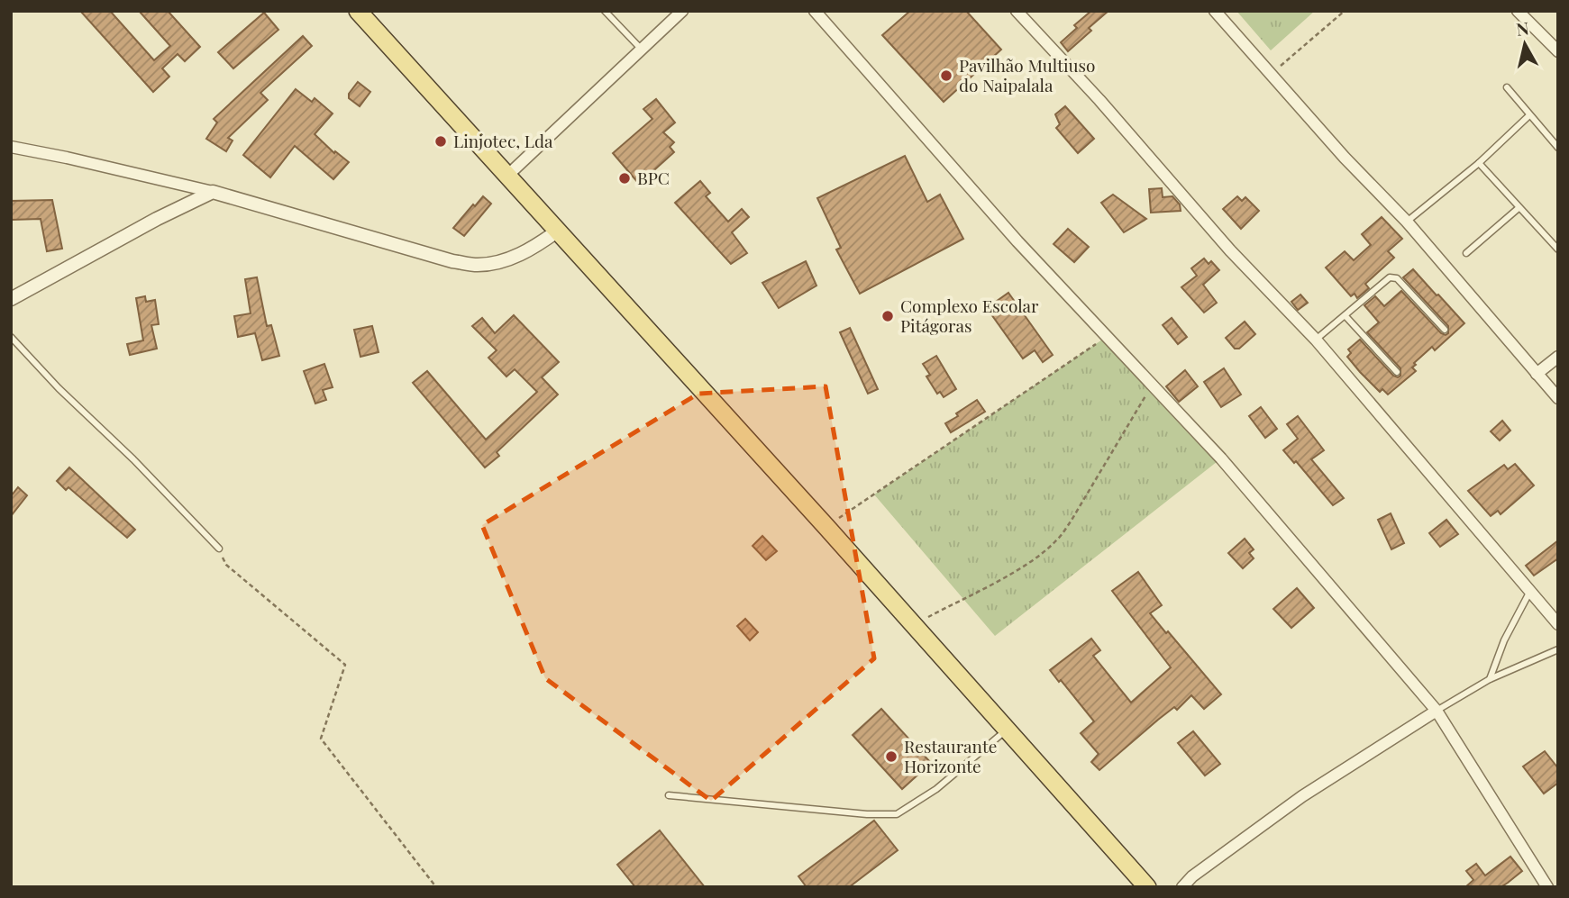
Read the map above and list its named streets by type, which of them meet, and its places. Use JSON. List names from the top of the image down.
{
  "places": [
    "Pavilhão Multiuso do Naipalala",
    "Linjotec, Lda",
    "BPC",
    "Complexo Escolar Pitágoras",
    "Restaurante Horizonte"
  ],
  "north": "top"
}
